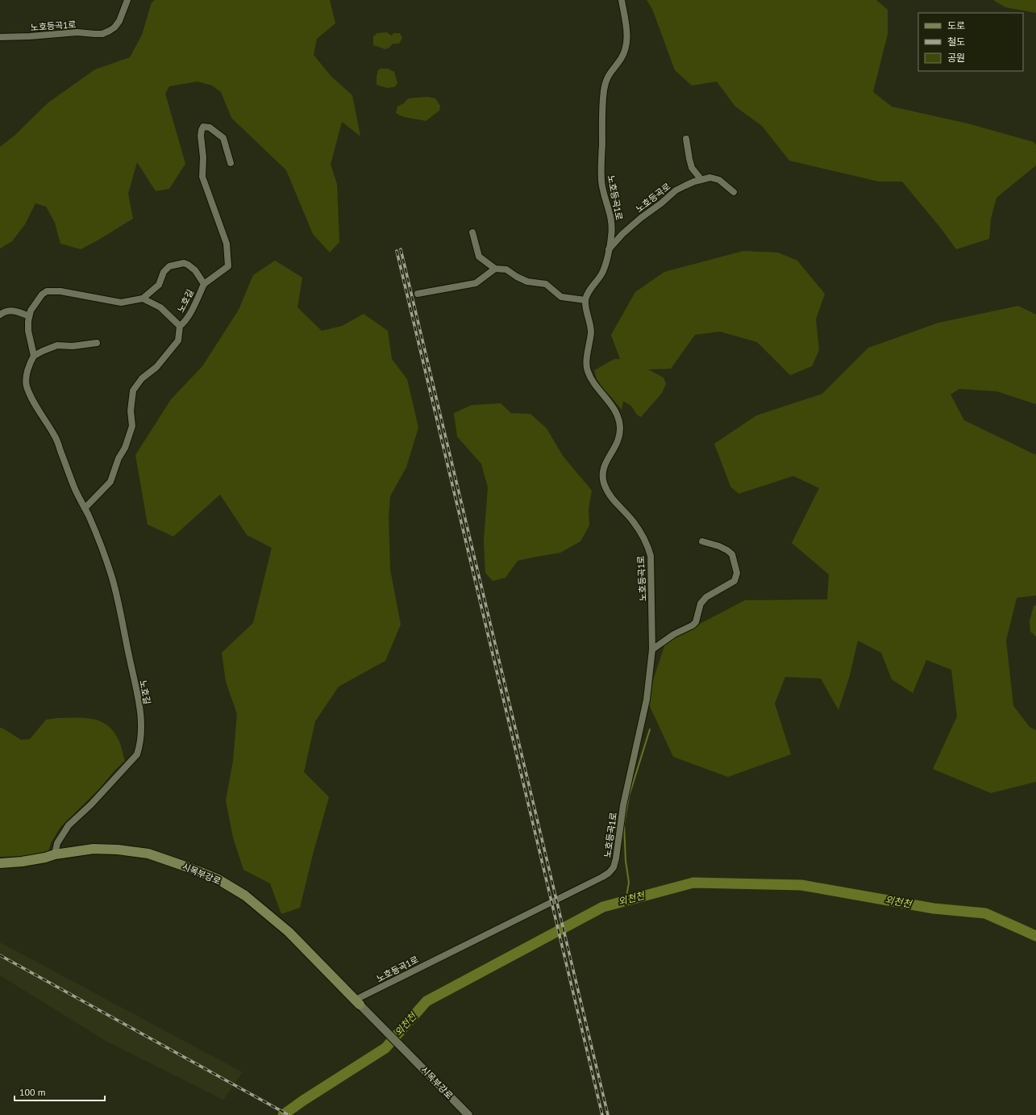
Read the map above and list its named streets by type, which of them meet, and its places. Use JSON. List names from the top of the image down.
{
  "streets": {
    "main road": ["시목부강로"],
    "street": ["노호등곡1로", "노호등곡로", "노호길"]
  },
  "crossings": [
    ["노호등곡1로", "노호등곡로"],
    ["노호등곡1로", "시목부강로"],
    ["노호길", "시목부강로"]
  ],
  "water": ["외천천"],
  "legend": ["도로", "철도", "공원"],
  "scale_bar": "100 m"
}
